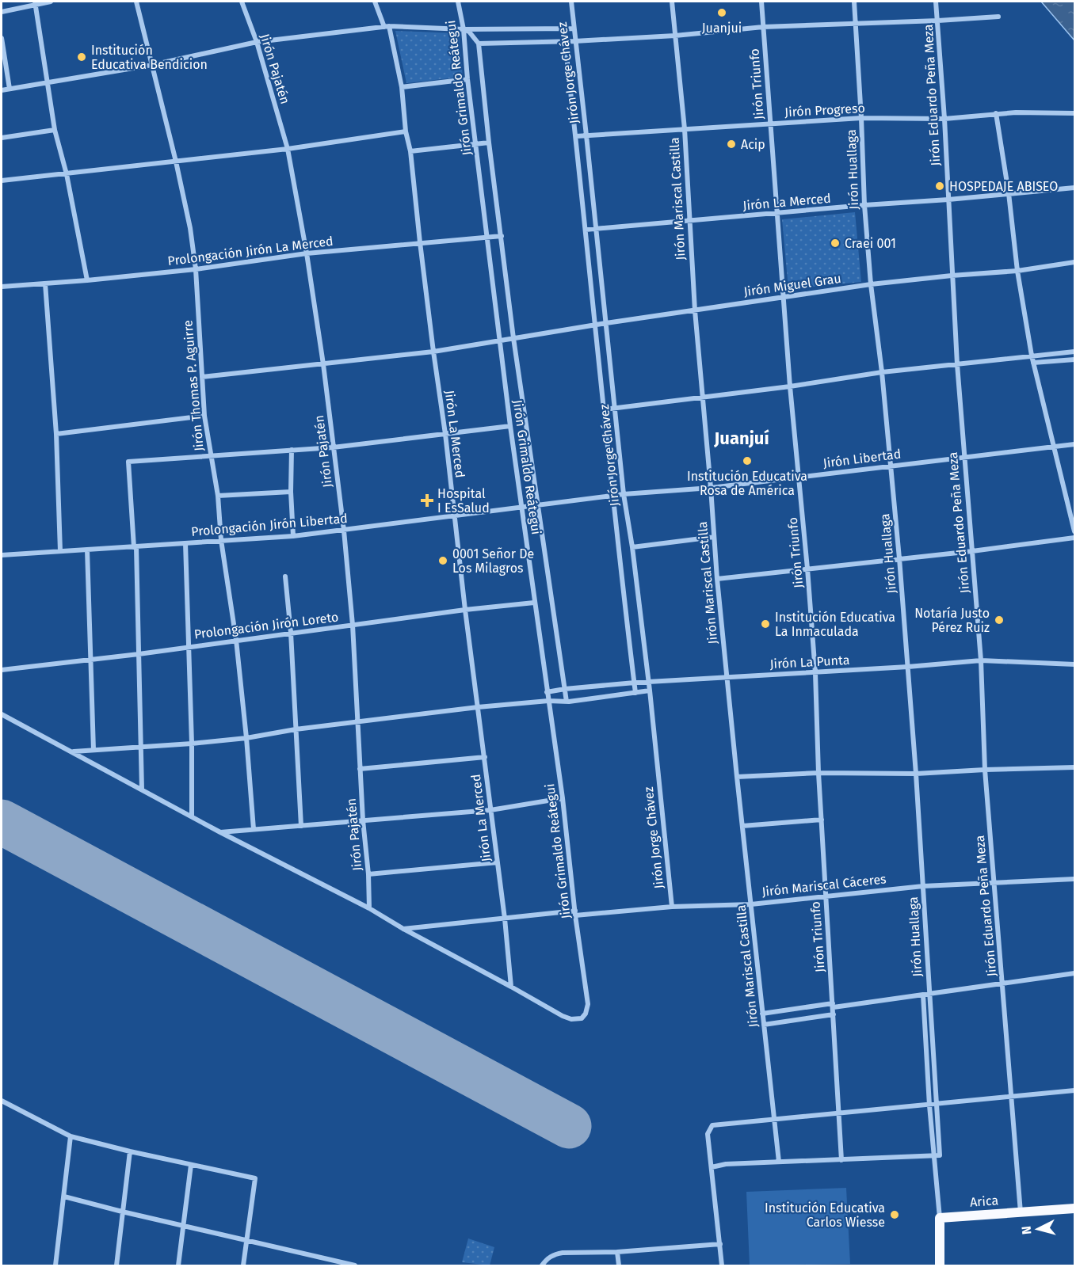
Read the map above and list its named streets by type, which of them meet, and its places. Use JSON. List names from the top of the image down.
{
  "streets": {
    "highway": ["Arica"],
    "street": [
      "Jirón Pajatén",
      "Jirón Jorge Chávez",
      "Jirón Triunfo",
      "Jirón Grimaldo Reátegui",
      "Jirón Eduardo Peña Meza",
      "Jirón Progreso",
      "Jirón Huallaga",
      "Jirón Mariscal Castilla",
      "Jirón La Merced",
      "Prolongación Jirón La Merced",
      "Jirón Miguel Grau",
      "Jirón Thomas P. Aguirre",
      "Jirón Libertad",
      "Prolongación Jirón Libertad",
      "Prolongación Jirón Loreto",
      "Jirón La Punta",
      "Jirón Mariscal Cáceres"
    ]
  },
  "crossings": [
    ["Jirón Pajatén", "Prolongación Jirón La Merced"],
    ["Jirón Pajatén", "Jirón Miguel Grau"],
    ["Jirón Pajatén", "Prolongación Jirón Libertad"],
    ["Jirón Pajatén", "Prolongación Jirón Loreto"],
    ["Jirón Jorge Chávez", "Jirón Progreso"],
    ["Jirón Jorge Chávez", "Jirón La Merced"],
    ["Jirón Jorge Chávez", "Jirón Miguel Grau"],
    ["Jirón Jorge Chávez", "Jirón Libertad"],
    ["Jirón Jorge Chávez", "Jirón La Punta"],
    ["Jirón Jorge Chávez", "Jirón Mariscal Cáceres"],
    ["Jirón Triunfo", "Jirón Progreso"],
    ["Jirón Triunfo", "Jirón La Merced"],
    ["Jirón Triunfo", "Jirón Miguel Grau"],
    ["Jirón Triunfo", "Jirón Libertad"],
    ["Jirón Triunfo", "Jirón La Punta"],
    ["Jirón Triunfo", "Jirón Mariscal Cáceres"],
    ["Jirón Grimaldo Reátegui", "Jirón La Merced"],
    ["Jirón Grimaldo Reátegui", "Prolongación Jirón La Merced"],
    ["Jirón Grimaldo Reátegui", "Jirón Miguel Grau"],
    ["Jirón Grimaldo Reátegui", "Jirón Libertad"],
    ["Jirón Grimaldo Reátegui", "Prolongación Jirón Libertad"],
    ["Jirón Grimaldo Reátegui", "Prolongación Jirón Loreto"],
    ["Jirón Grimaldo Reátegui", "Jirón La Punta"],
    ["Jirón Grimaldo Reátegui", "Jirón Mariscal Cáceres"],
    ["Jirón Eduardo Peña Meza", "Jirón Progreso"],
    ["Jirón Eduardo Peña Meza", "Jirón La Merced"],
    ["Jirón Eduardo Peña Meza", "Jirón Miguel Grau"],
    ["Jirón Eduardo Peña Meza", "Jirón Libertad"],
    ["Jirón Eduardo Peña Meza", "Jirón La Punta"],
    ["Jirón Eduardo Peña Meza", "Jirón Mariscal Cáceres"],
    ["Jirón Eduardo Peña Meza", "Arica"],
    ["Jirón Progreso", "Jirón Huallaga"],
    ["Jirón Progreso", "Jirón Mariscal Castilla"],
    ["Jirón Huallaga", "Jirón La Merced"],
    ["Jirón Huallaga", "Jirón Miguel Grau"],
    ["Jirón Huallaga", "Jirón Libertad"],
    ["Jirón Huallaga", "Jirón La Punta"],
    ["Jirón Huallaga", "Jirón Mariscal Cáceres"],
    ["Jirón Huallaga", "Arica"],
    ["Jirón Mariscal Castilla", "Jirón La Merced"],
    ["Jirón Mariscal Castilla", "Jirón Miguel Grau"],
    ["Jirón Mariscal Castilla", "Jirón Libertad"],
    ["Jirón Mariscal Castilla", "Jirón La Punta"],
    ["Jirón Mariscal Castilla", "Jirón Mariscal Cáceres"],
    ["Jirón La Merced", "Prolongación Jirón La Merced"],
    ["Jirón La Merced", "Jirón Miguel Grau"],
    ["Jirón La Merced", "Prolongación Jirón Libertad"],
    ["Jirón La Merced", "Prolongación Jirón Loreto"],
    ["Jirón La Merced", "Jirón Mariscal Cáceres"],
    ["Prolongación Jirón La Merced", "Jirón Thomas P. Aguirre"],
    ["Jirón Miguel Grau", "Jirón Thomas P. Aguirre"],
    ["Jirón Thomas P. Aguirre", "Prolongación Jirón Libertad"],
    ["Jirón Thomas P. Aguirre", "Prolongación Jirón Loreto"],
    ["Jirón Libertad", "Prolongación Jirón Libertad"]
  ],
  "districts": ["Juanjuí"],
  "places": {
    "other": [
      "Juanjui",
      "Institución Educativa Bendicion",
      "Acip",
      "HOSPEDAJE ABISEO",
      "Craei 001",
      "Institución Educativa Rosa de América",
      "0001 Señor De Los Milagros",
      "Notaría Justo Pérez Ruiz",
      "Institución Educativa La Inmaculada",
      "Institución Educativa Carlos Wiesse"
    ],
    "health": ["Hospital I EsSalud"]
  },
  "north": "left"
}
